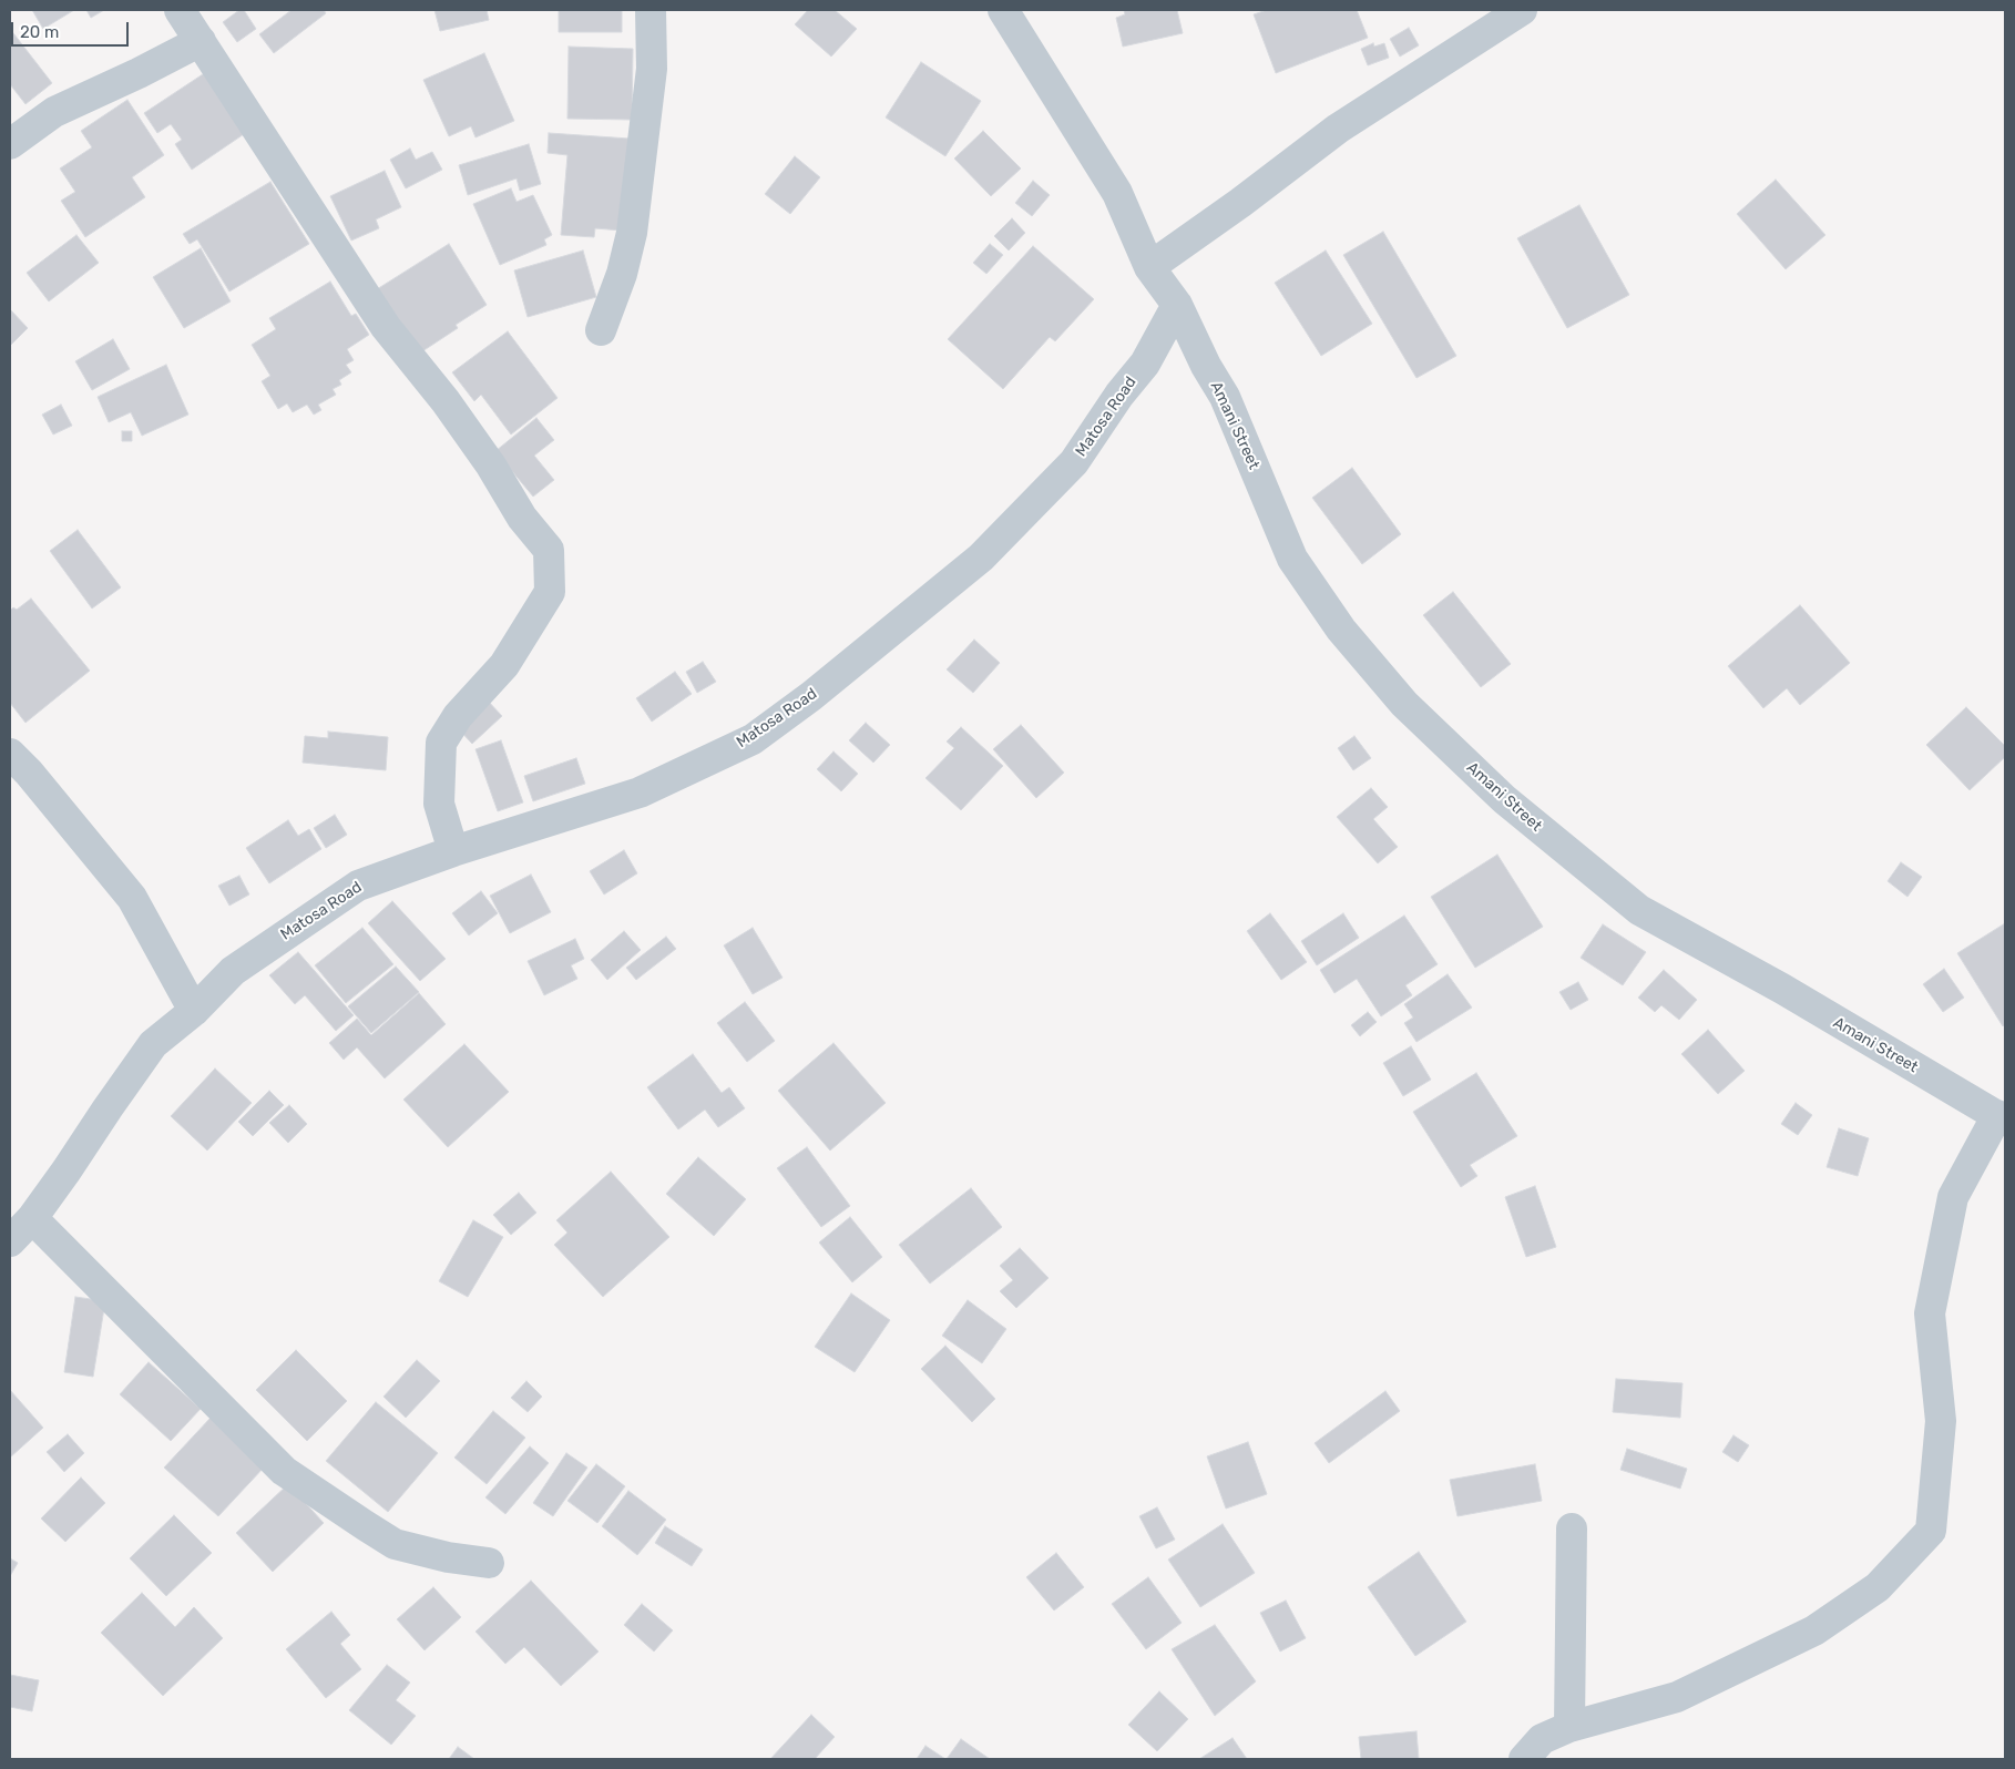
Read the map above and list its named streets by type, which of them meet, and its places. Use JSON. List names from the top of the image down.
{
  "streets": {
    "street": ["Matosa Road", "Amani Street"]
  },
  "crossings": [
    ["Matosa Road", "Amani Street"]
  ],
  "scale_bar": "20 m"
}
